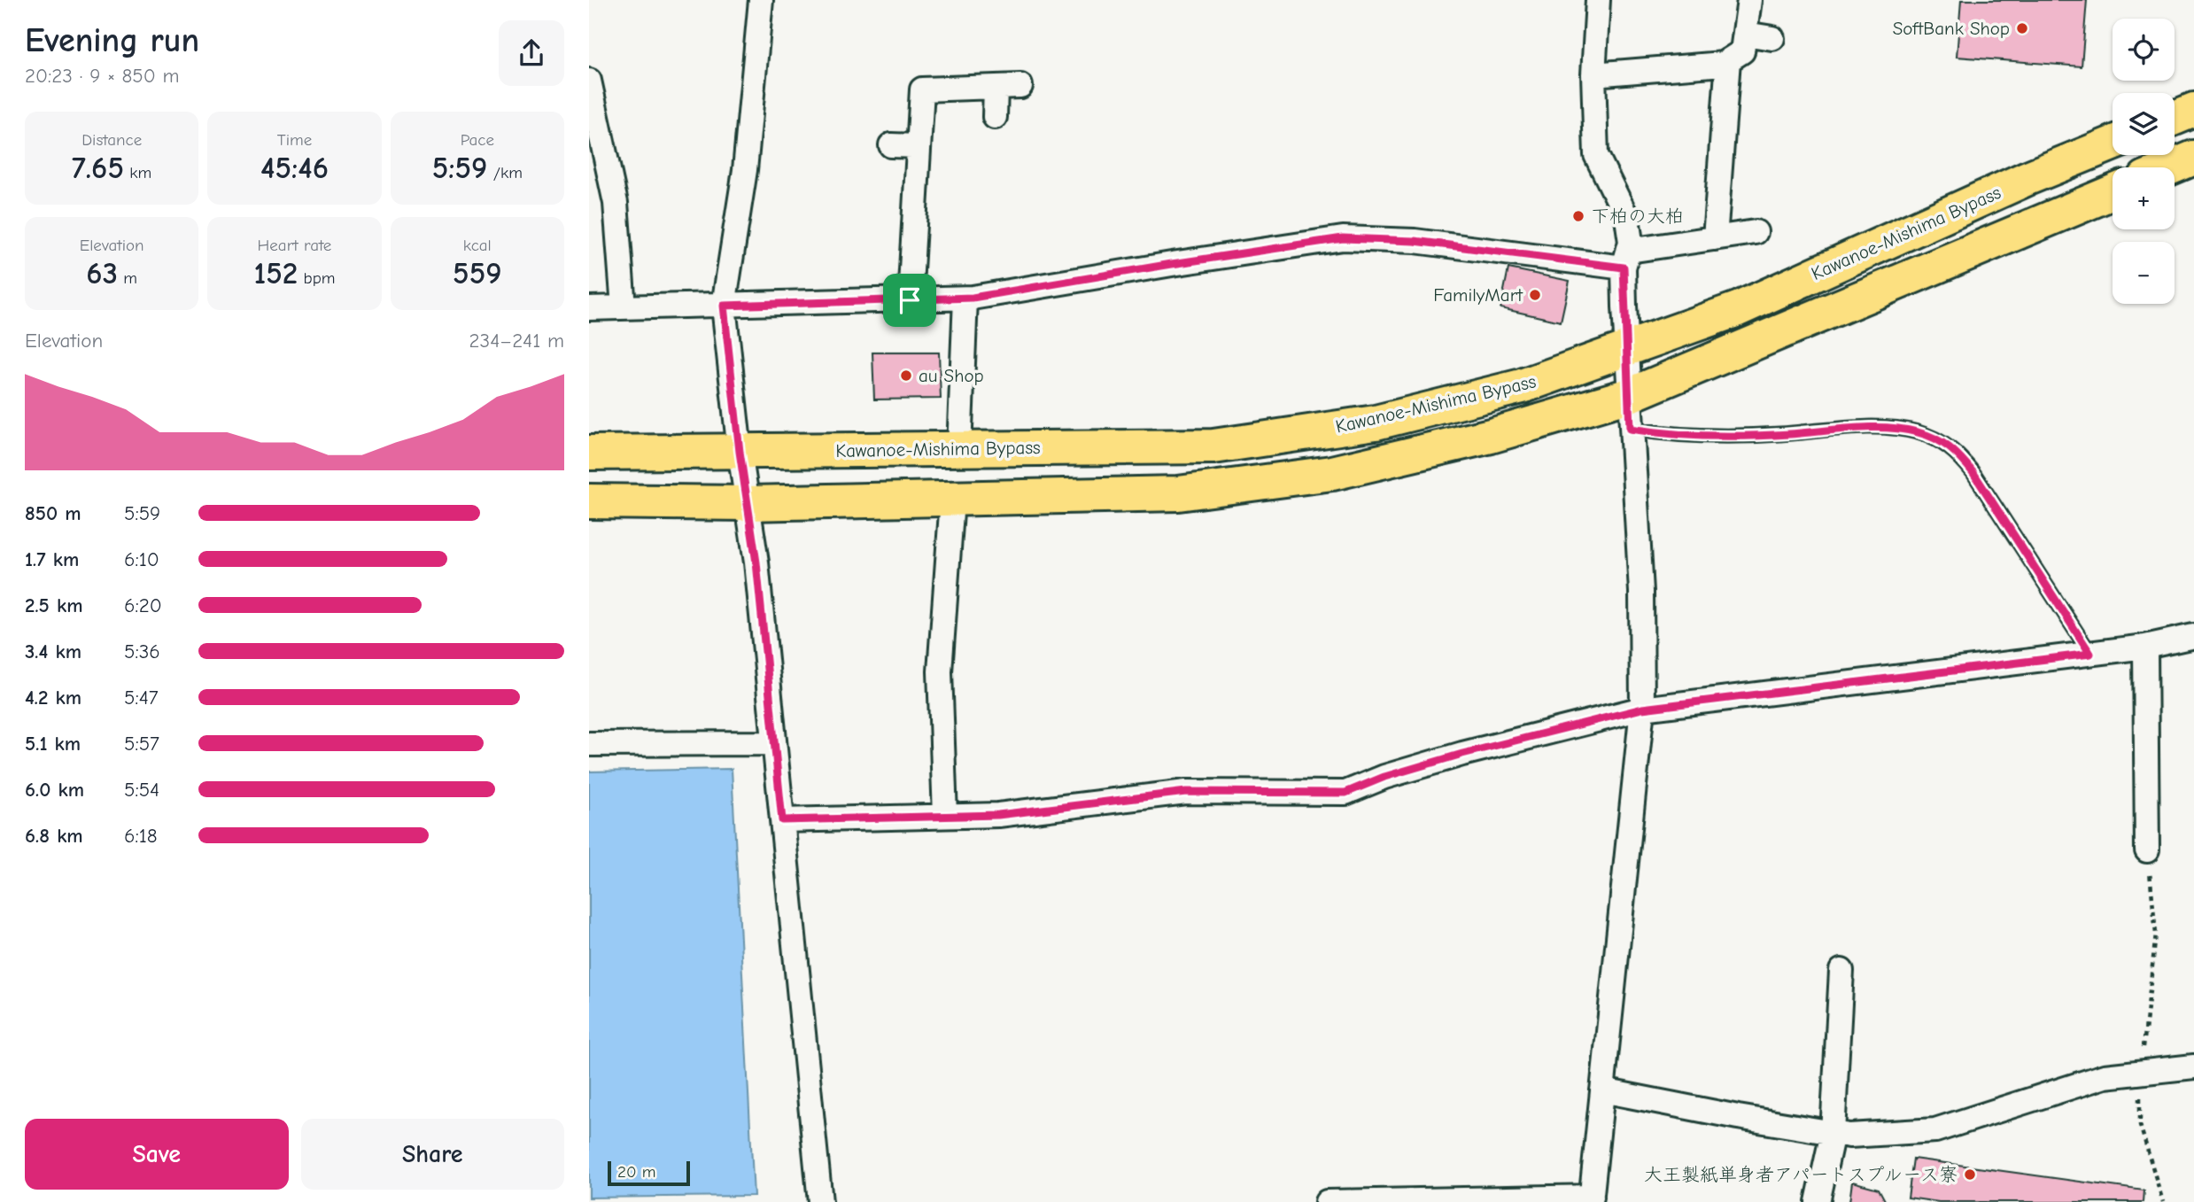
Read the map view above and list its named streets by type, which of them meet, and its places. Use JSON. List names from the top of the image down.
{
  "streets": {
    "highway": ["Kawanoe-Mishima Bypass"]
  },
  "places": [
    "SoftBank Shop",
    "下柏の大柏",
    "FamilyMart",
    "au Shop",
    "大王製紙単身者アパートスプルース寮"
  ],
  "scale_bar": "20 m",
  "page": {
    "heading": ["Evening run", "20:23 · 9 × 850 m"],
    "map_buttons": ["+", "−"],
    "stats": [
      ["Distance", "7.65 km"],
      ["Time", "45:46"],
      ["Pace", "5:59 /km"],
      ["Elevation", "63 m"],
      ["Heart rate", "152 bpm"],
      ["kcal", "559"]
    ],
    "chart": ["Elevation", "234–241 m"],
    "list": [
      {
        "name": "850 m",
        "note": "5:59"
      },
      {
        "name": "1.7 km",
        "note": "6:10"
      },
      {
        "name": "2.5 km",
        "note": "6:20"
      },
      {
        "name": "3.4 km",
        "note": "5:36"
      },
      {
        "name": "4.2 km",
        "note": "5:47"
      },
      {
        "name": "5.1 km",
        "note": "5:57"
      },
      {
        "name": "6.0 km",
        "note": "5:54"
      },
      {
        "name": "6.8 km",
        "note": "6:18"
      }
    ],
    "buttons": ["Save", "Share"],
    "scale": "20 m"
  }
}
